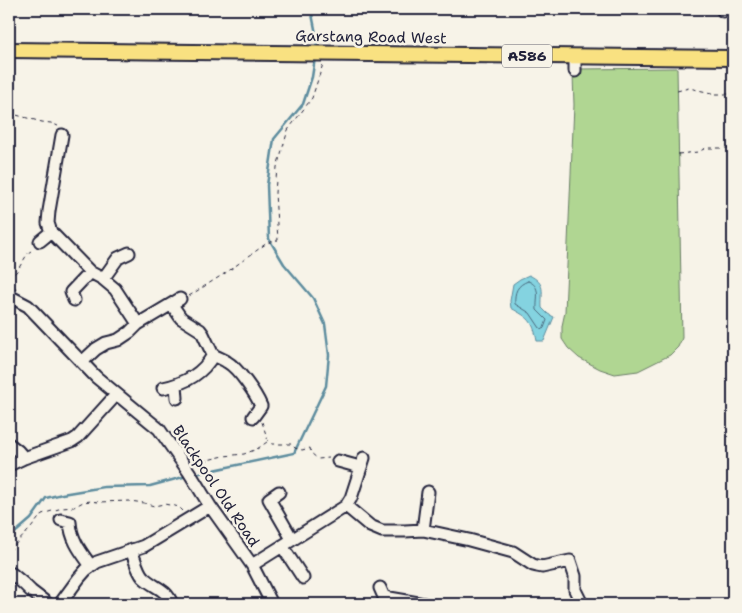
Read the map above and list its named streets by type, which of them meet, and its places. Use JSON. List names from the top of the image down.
{
  "streets": {
    "main road": ["Garstang Road West", "A586"],
    "street": ["Blackpool Old Road"]
  }
}
